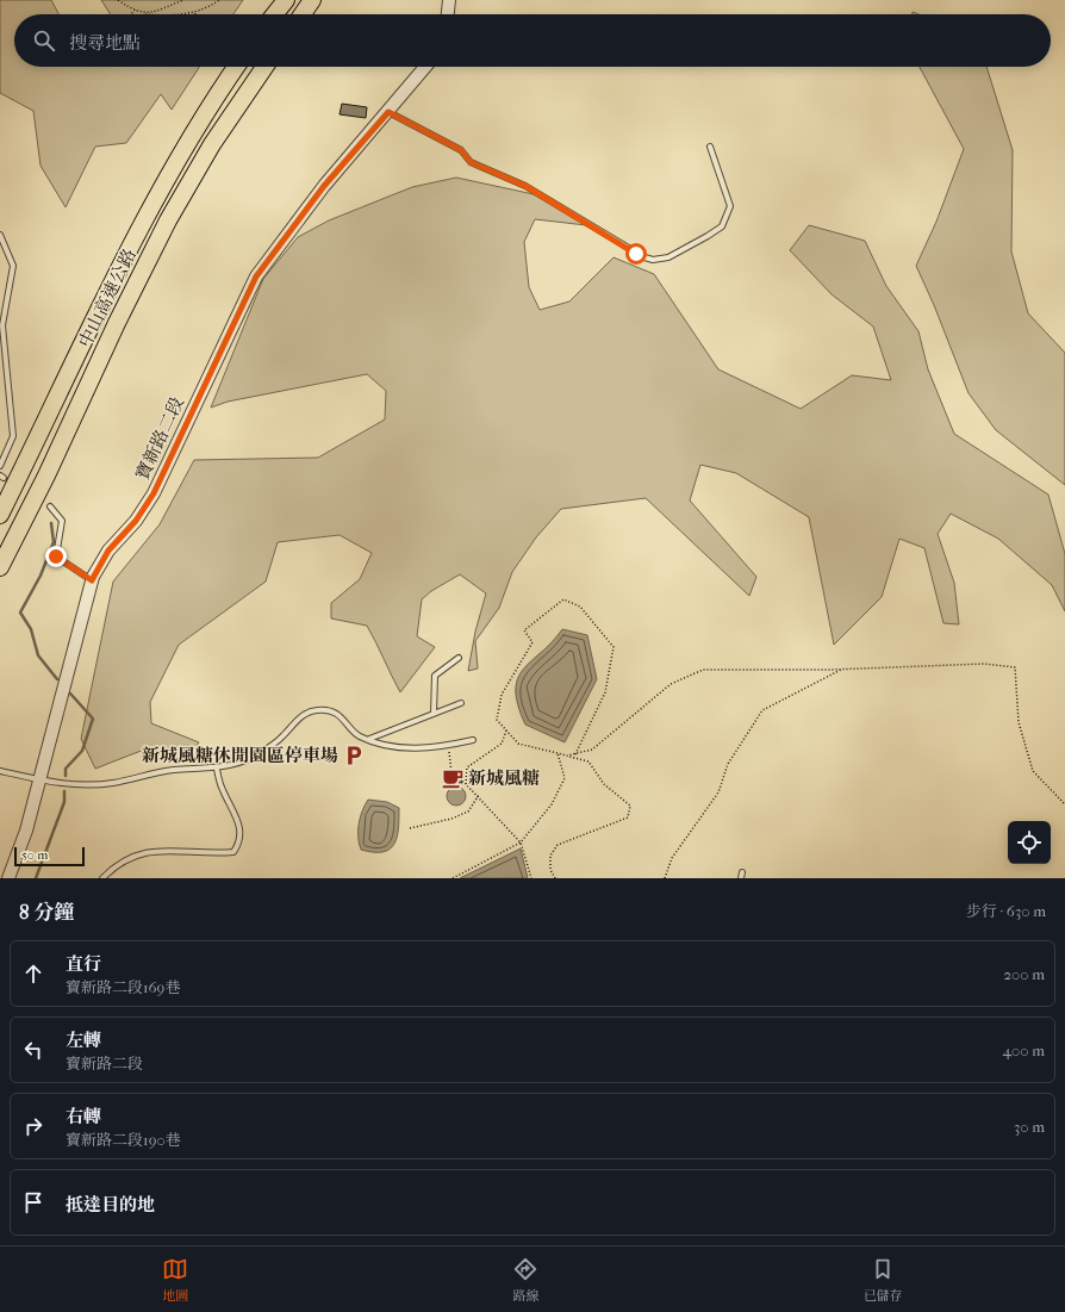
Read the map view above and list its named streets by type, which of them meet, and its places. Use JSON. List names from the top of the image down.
{
  "streets": {
    "highway": ["中山高速公路"],
    "street": ["寶新路二段"]
  },
  "places": {
    "parking": ["新城風糖休閒園區停車場"],
    "cafe": ["新城風糖"]
  },
  "scale_bar": "50 m",
  "page": {
    "search": "搜尋地點",
    "scale": "50 m",
    "heading": ["8 分鐘", "步行 · 630 m"],
    "list": [
      ["直行", "寶新路二段169巷", "200 m"],
      ["左轉", "寶新路二段", "400 m"],
      ["右轉", "寶新路二段190巷", "30 m"],
      "抵達目的地"
    ],
    "nav": ["地圖", "路線", "已儲存"]
  }
}
